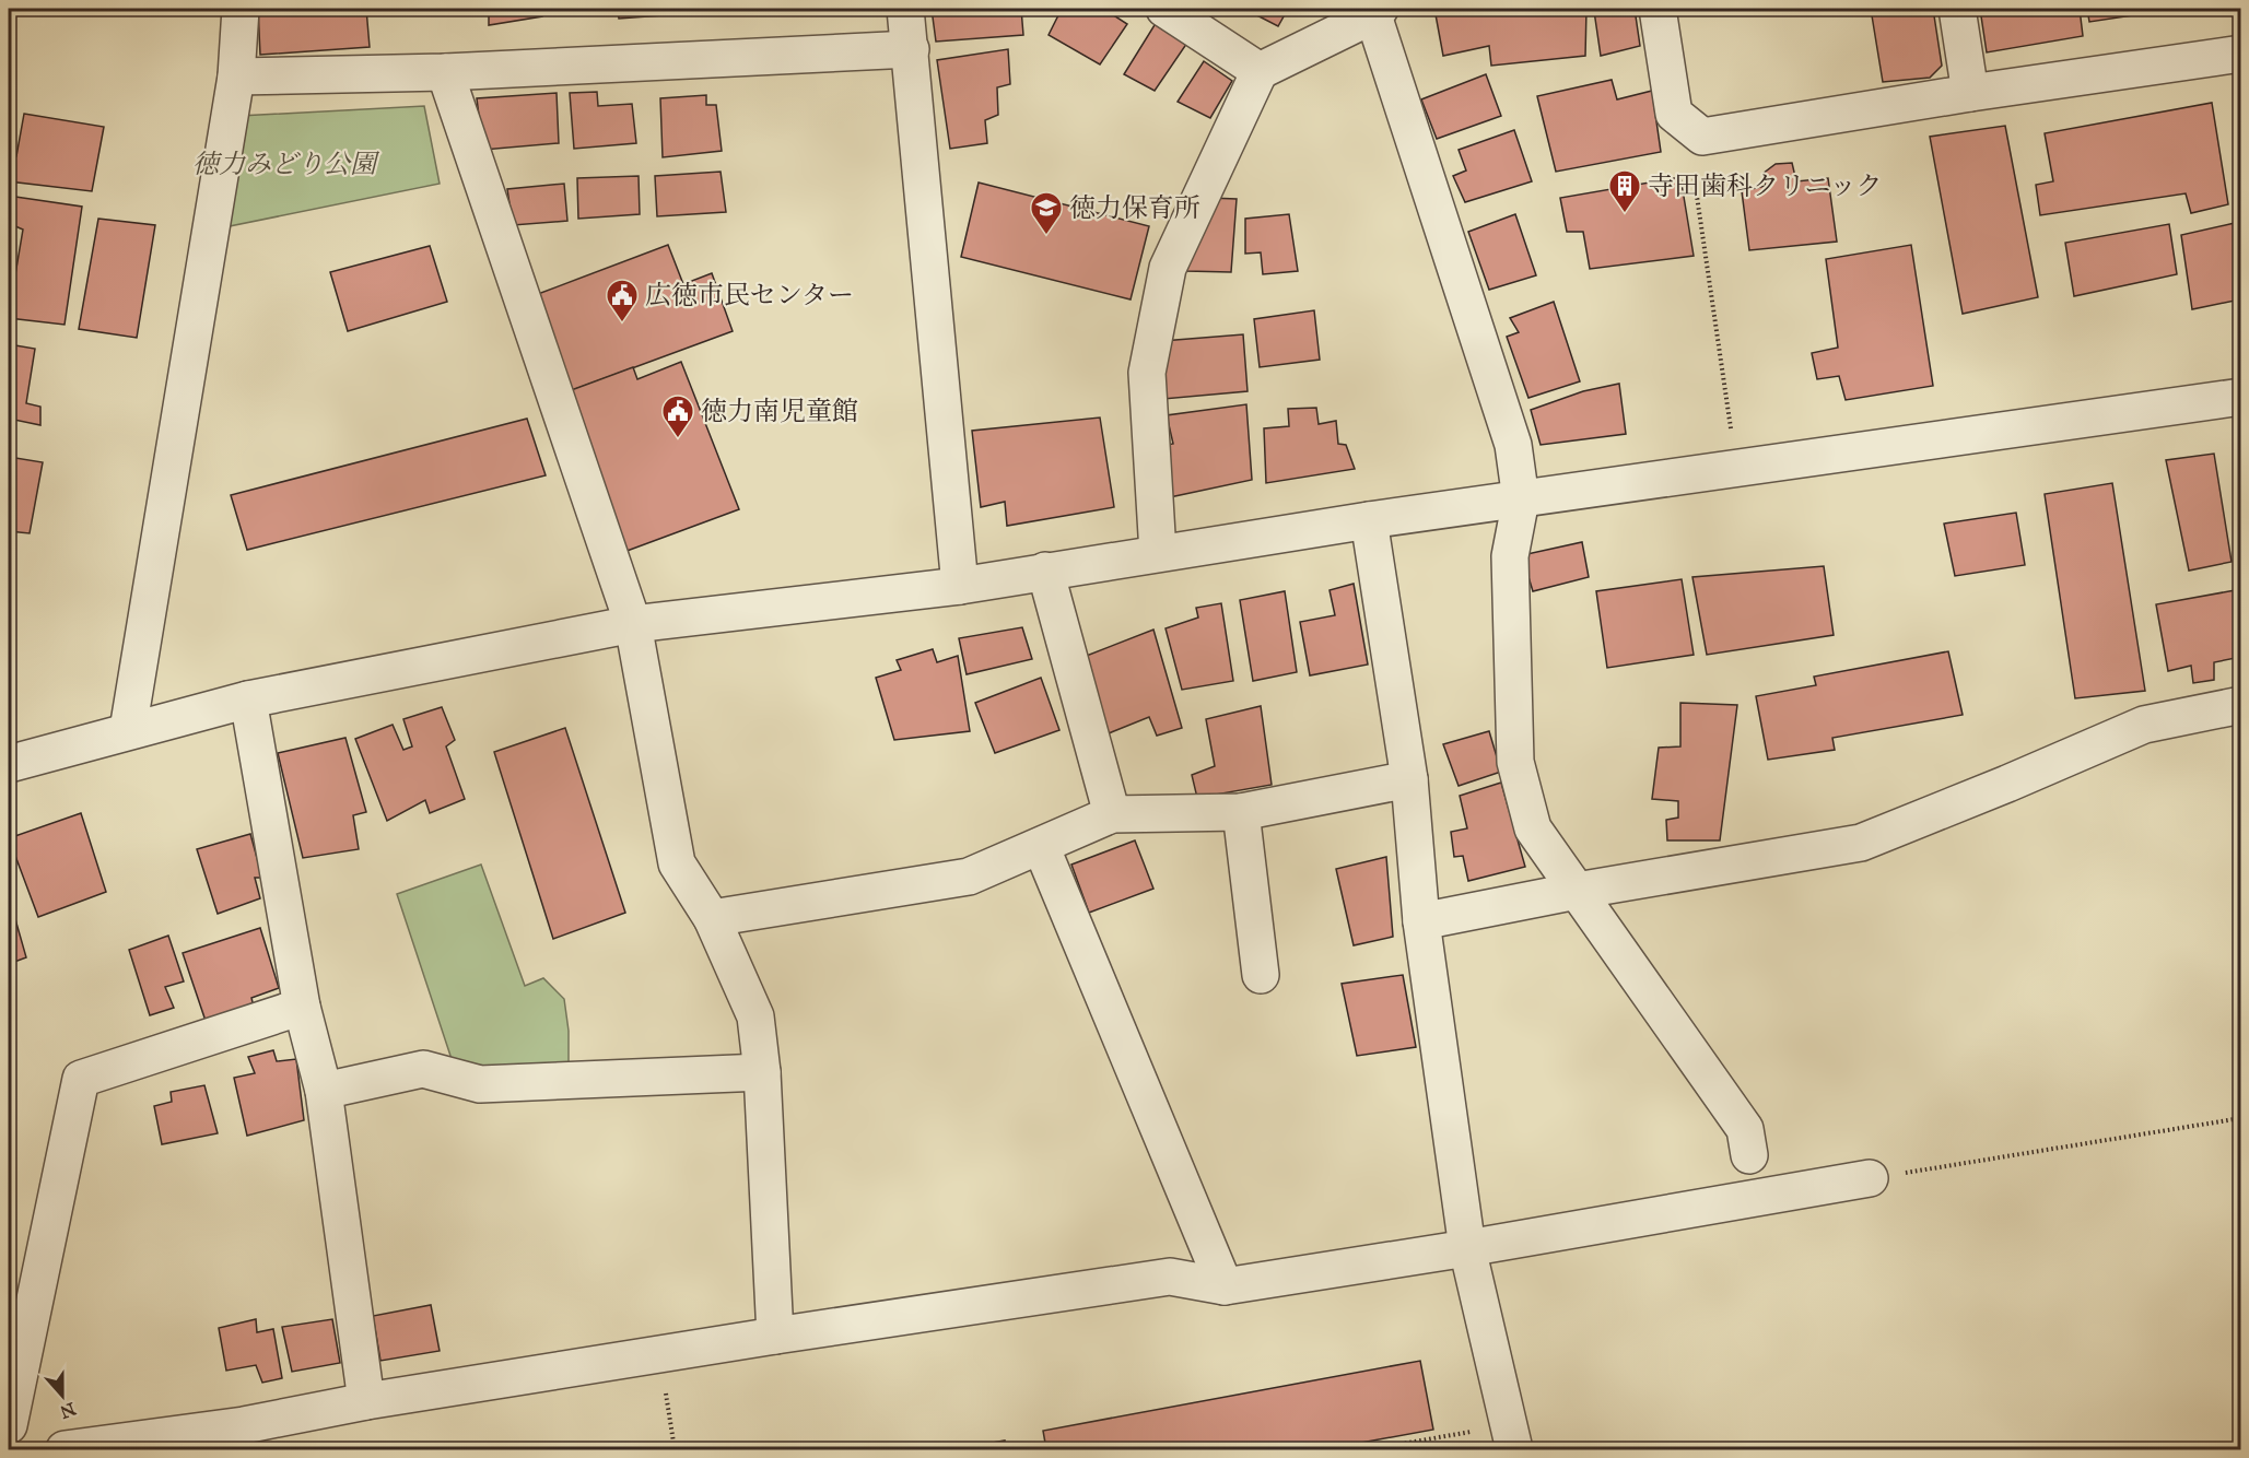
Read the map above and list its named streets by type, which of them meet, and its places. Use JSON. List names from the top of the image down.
{
  "parks": ["徳力みどり公園"],
  "places": {
    "building": ["寺田歯科クリニック"],
    "school or university": ["徳力保育所"],
    "public building": ["広徳市民センター", "徳力南児童館"]
  },
  "north": "bottom"
}
